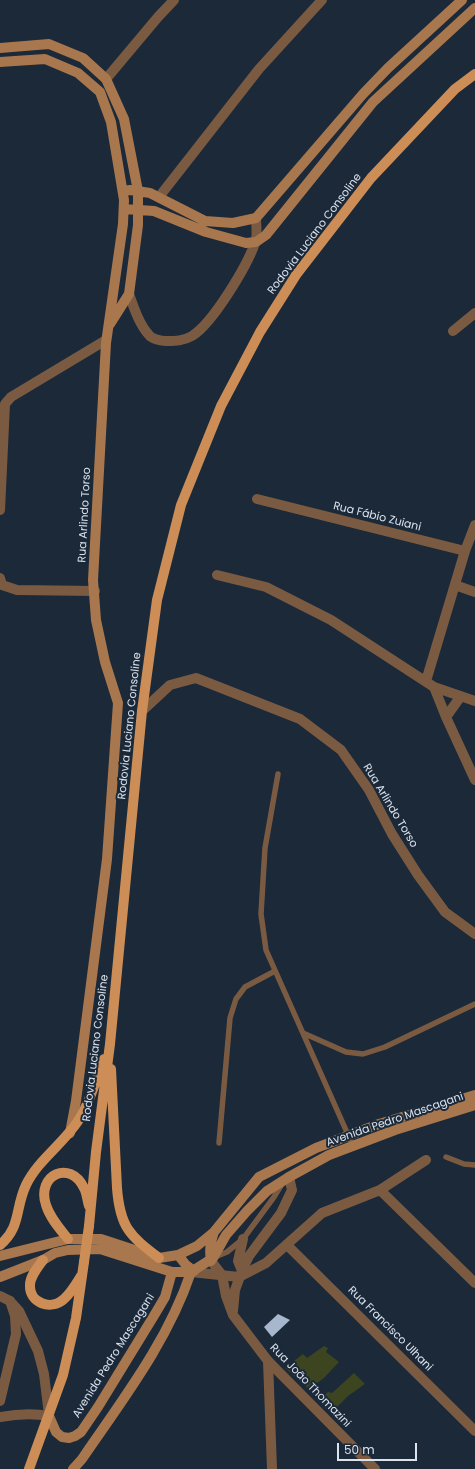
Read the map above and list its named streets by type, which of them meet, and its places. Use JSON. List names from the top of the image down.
{
  "streets": {
    "main road": ["Rodovia Luciano Consoline", "Rua Arlindo Torso", "Avenida Pedro Mascagani"],
    "street": ["Rua Fábio Zuiani", "Rua Francisco Ulhani", "Rua João Thomazini"]
  },
  "crossings": [
    ["Rodovia Luciano Consoline", "Rua Arlindo Torso"],
    ["Rodovia Luciano Consoline", "Avenida Pedro Mascagani"]
  ],
  "scale_bar": "50 m"
}
